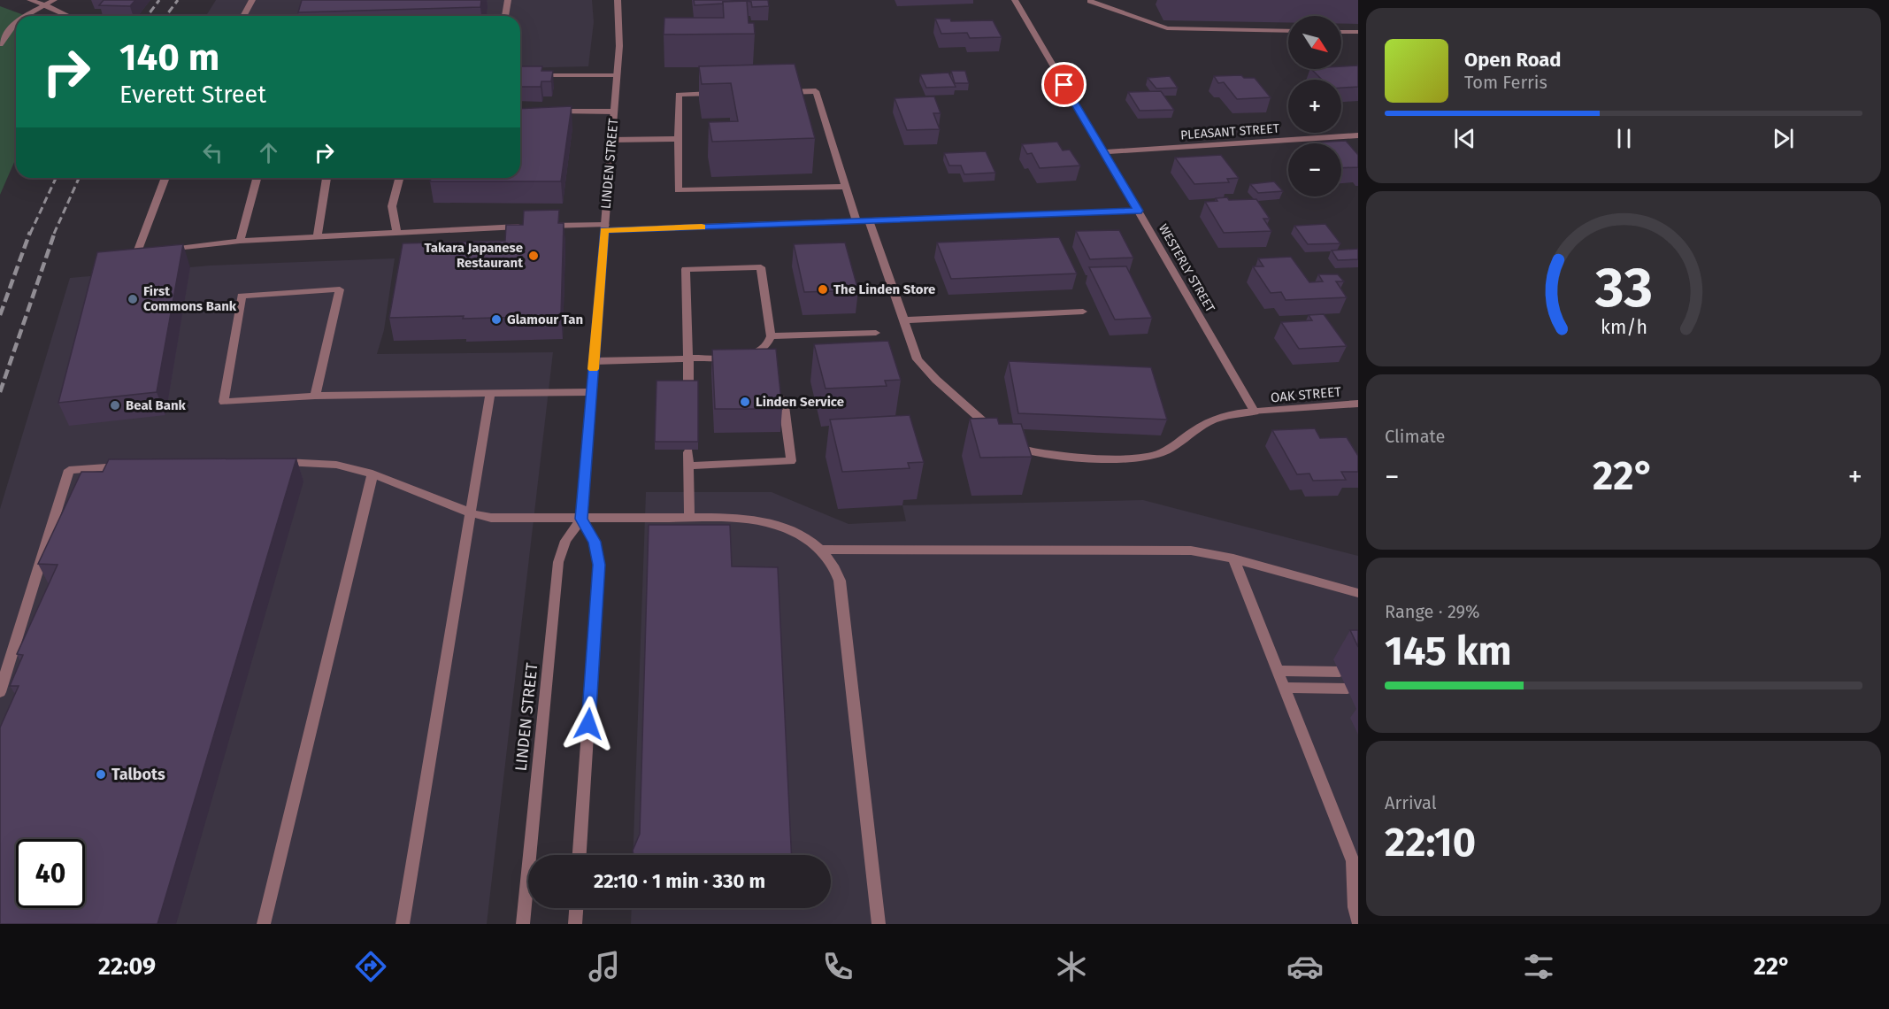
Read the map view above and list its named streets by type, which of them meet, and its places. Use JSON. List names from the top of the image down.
{
  "streets": {
    "street": [
      "PLEASANT STREET",
      "LINDEN STREET",
      "WESTERLY STREET",
      "OAK STREET"
    ]
  },
  "crossings": [
    ["PLEASANT STREET", "WESTERLY STREET"],
    ["WESTERLY STREET", "OAK STREET"]
  ],
  "places": [
    "Takara Japanese Restaurant",
    "The Linden Store",
    "First Commons Bank",
    "Glamour Tan",
    "Linden Service",
    "Beal Bank",
    "Talbots"
  ],
  "north": "bottom right",
  "page": {
    "map_buttons": ["+", "−"],
    "turn": ["140 m", "Everett Street"],
    "song": ["Open Road", "Tom Ferris"],
    "tile": [
      "Climate",
      ["Range · 29%", "145 km"],
      ["Arrival", "22:10"]
    ],
    "heat": ["−", "22°", "+"],
    "limit": "40",
    "trip": "22:10 · 1 min · 330 m",
    "tabs": ["22:09", "22°"],
    "gauge": ["33", "km/h"]
  }
}
